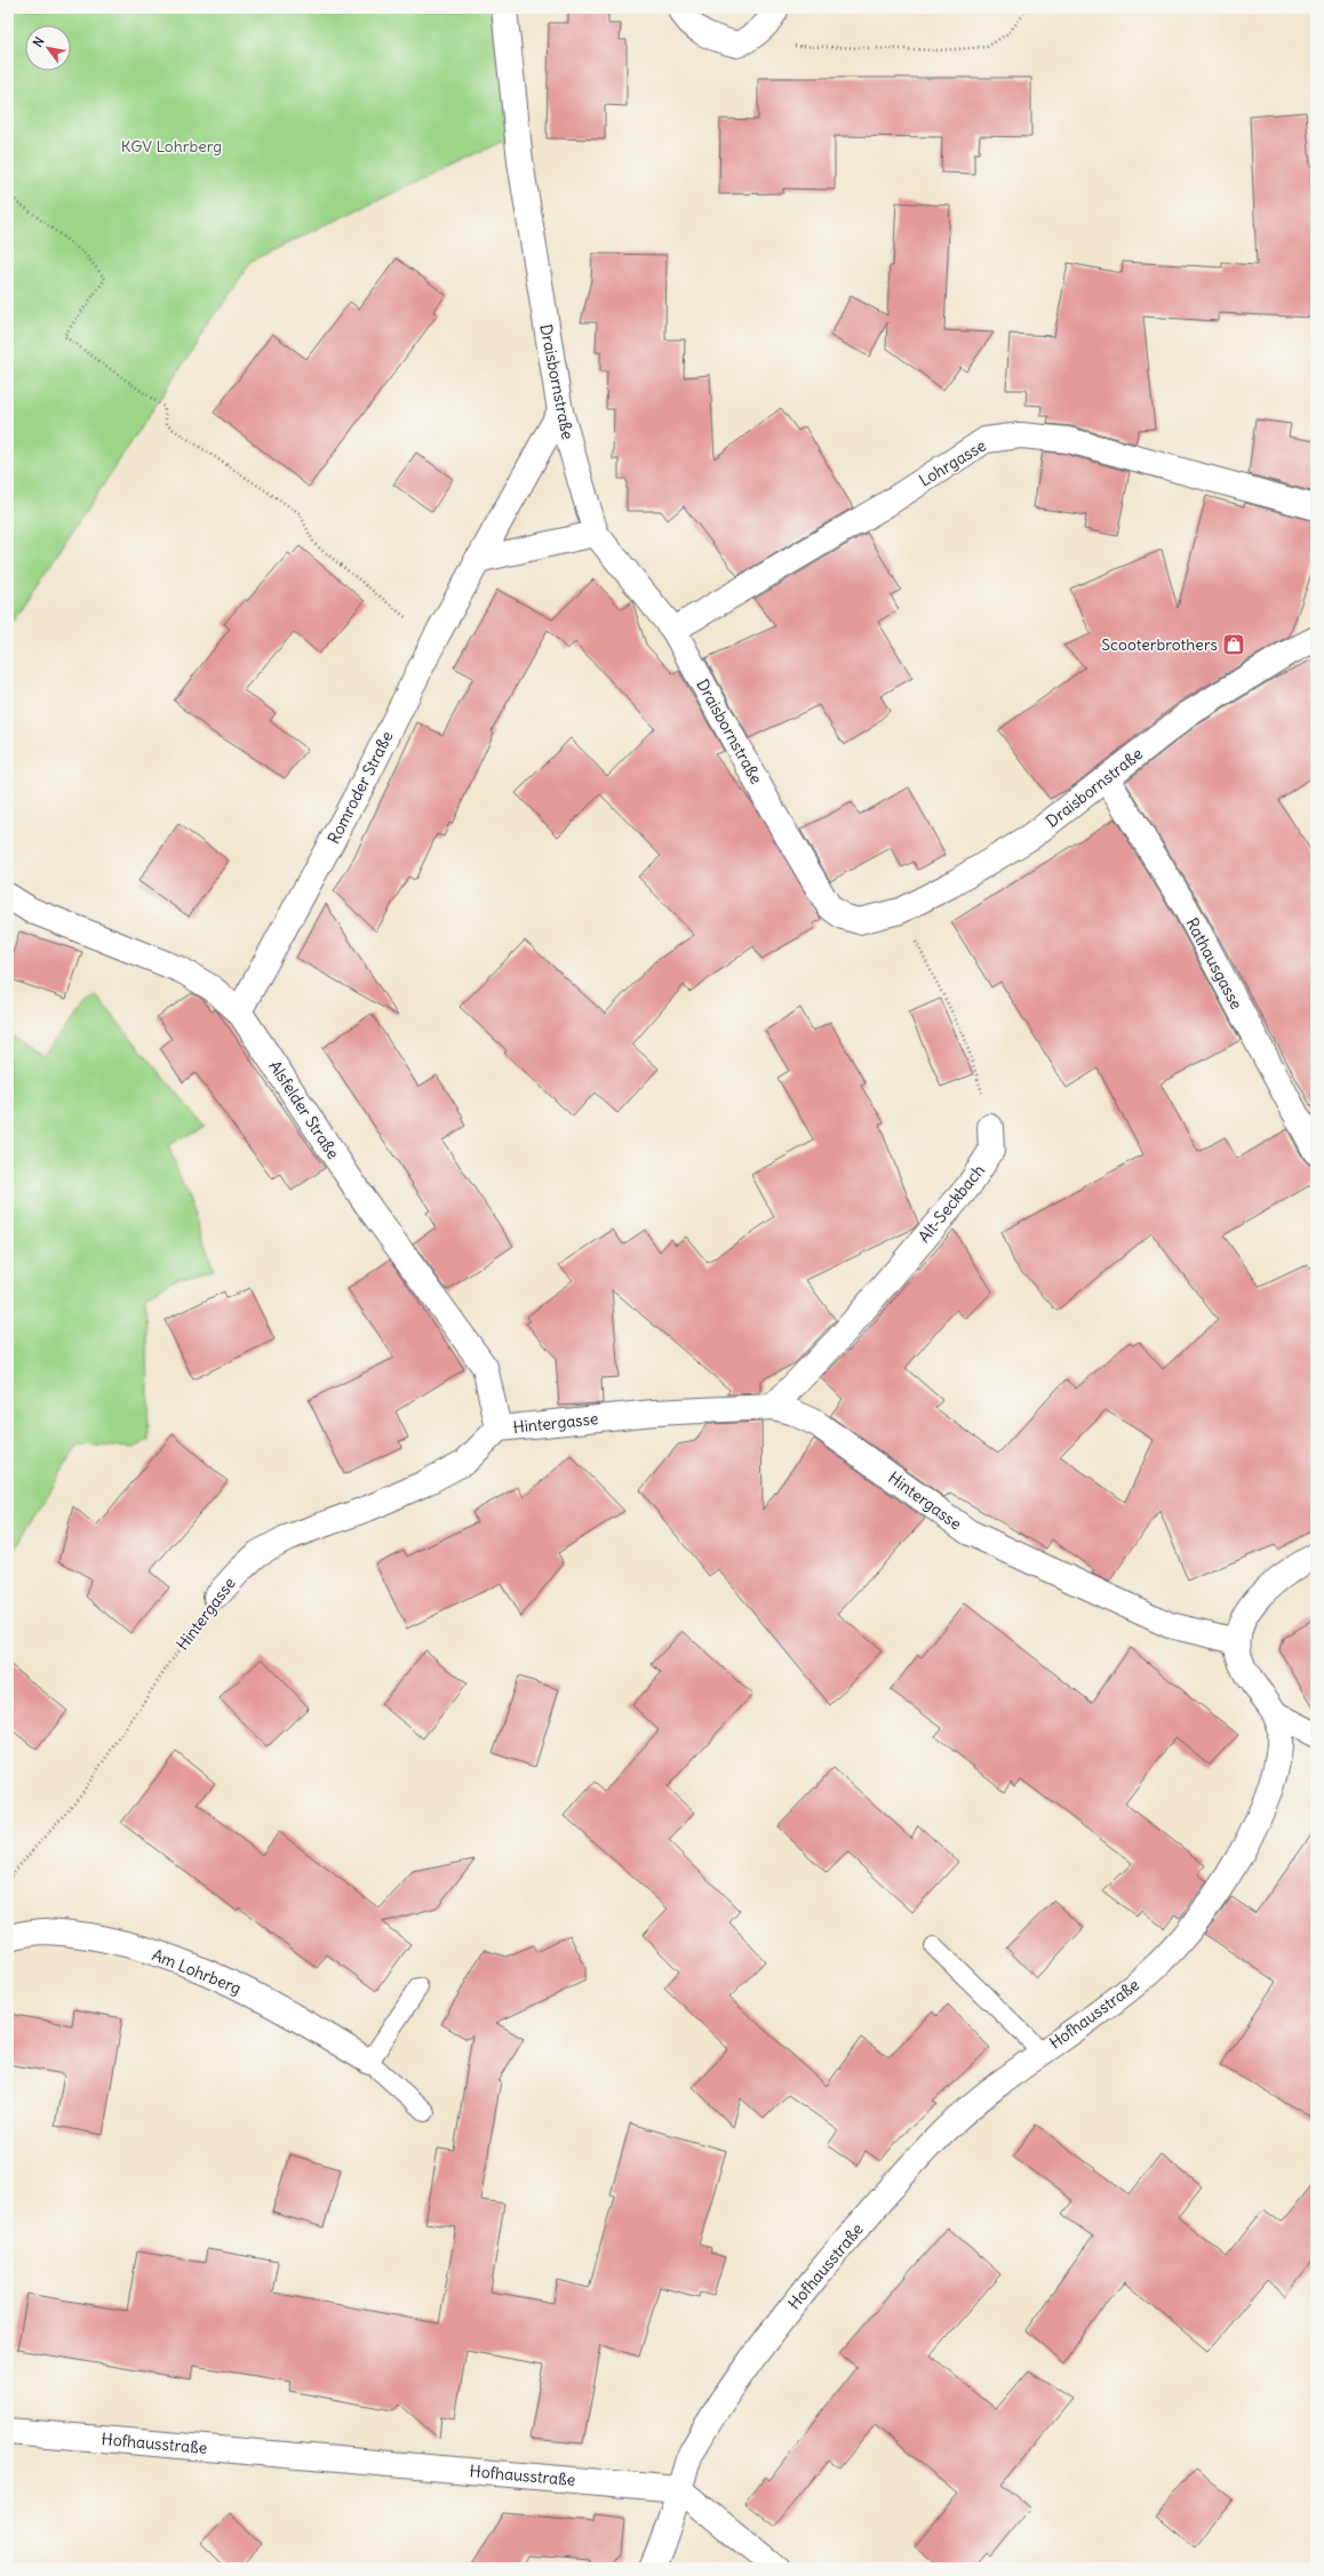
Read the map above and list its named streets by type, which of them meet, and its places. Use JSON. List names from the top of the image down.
{
  "streets": {
    "street": [
      "Draisbornstraße",
      "Lohrgasse",
      "Romroder Straße",
      "Rathausgasse",
      "Alsfelder Straße",
      "Alt-Seckbach",
      "Hintergasse",
      "Am Lohrberg",
      "Hofhausstraße"
    ]
  },
  "crossings": [
    ["Draisbornstraße", "Lohrgasse"],
    ["Draisbornstraße", "Romroder Straße"],
    ["Draisbornstraße", "Rathausgasse"],
    ["Romroder Straße", "Alsfelder Straße"],
    ["Alsfelder Straße", "Hintergasse"],
    ["Alt-Seckbach", "Hintergasse"],
    ["Hintergasse", "Hofhausstraße"]
  ],
  "parks": ["KGV Lohrberg"],
  "places": {
    "shop": ["Scooterbrothers"]
  },
  "north": "top left"
}
